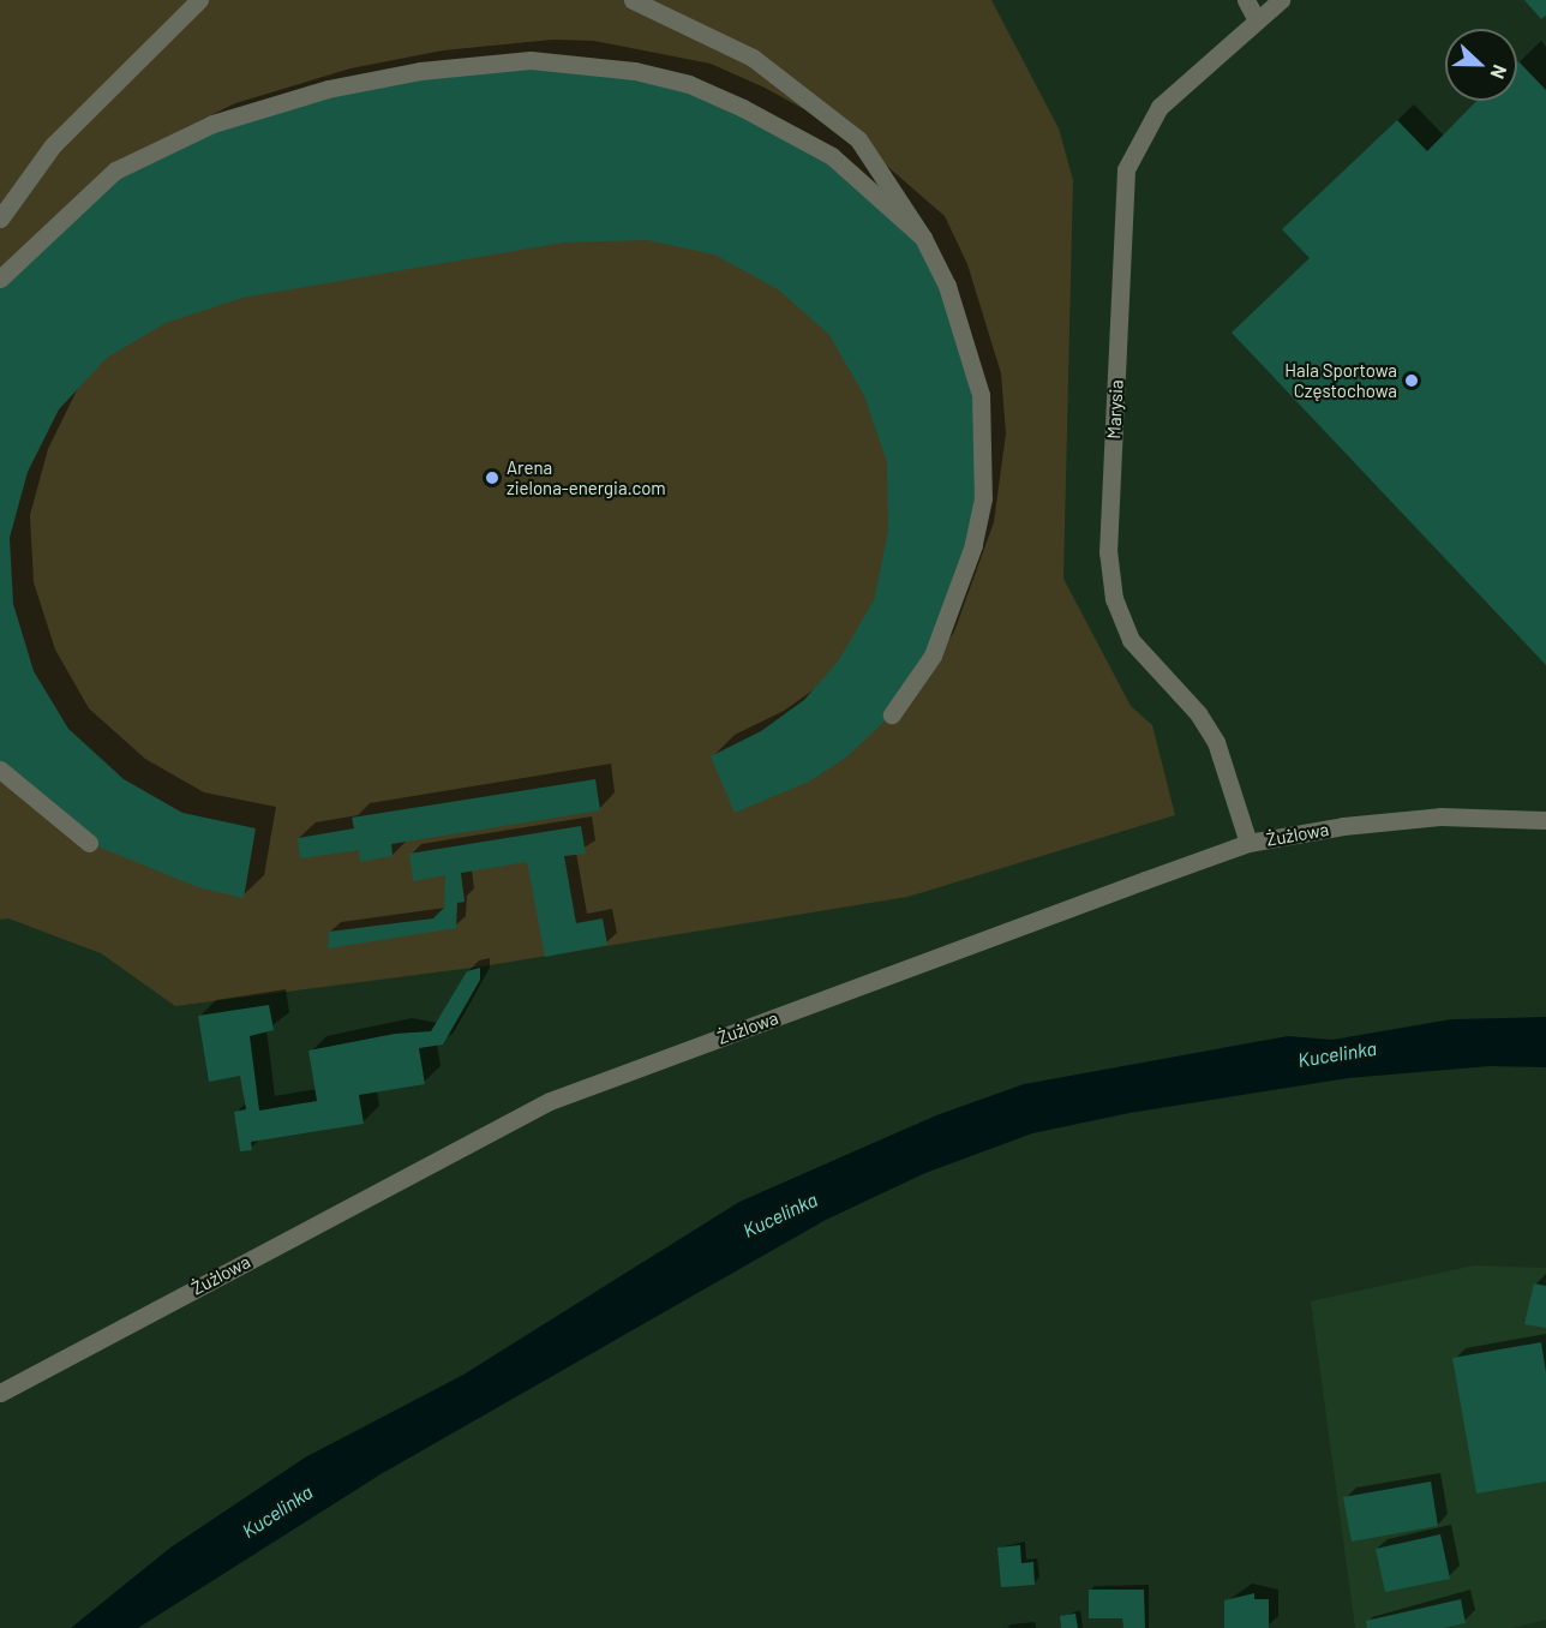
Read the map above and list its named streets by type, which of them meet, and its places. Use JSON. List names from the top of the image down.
{
  "streets": {
    "street": ["Marysia", "Żużlowa"]
  },
  "crossings": [
    ["Marysia", "Żużlowa"]
  ],
  "water": ["Kucelinka"],
  "places": ["Hala Sportowa Częstochowa", "Arena zielona-energia.com"],
  "north": "right"
}
